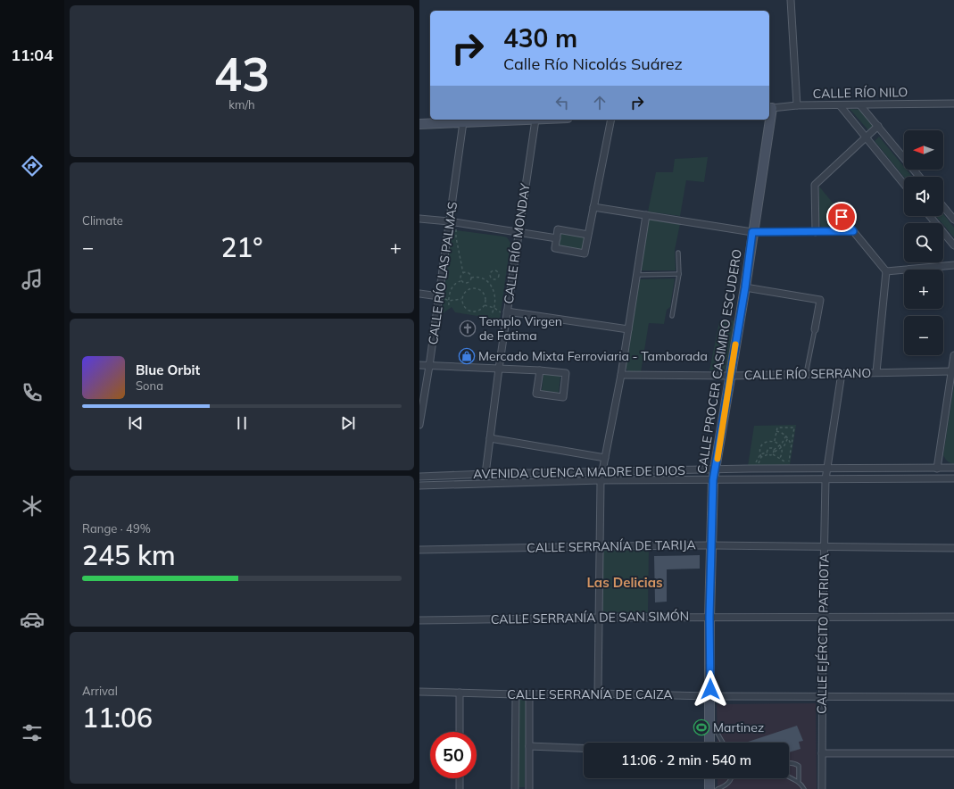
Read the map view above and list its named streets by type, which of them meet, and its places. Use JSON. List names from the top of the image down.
{
  "streets": {
    "main road": ["CALLE PROCER CASIMIRO ESCUDERO"],
    "street": [
      "CALLE RÍO NILO",
      "CALLE RÍO MONDAY",
      "CALLE RÍO LAS PALMAS",
      "CALLE RÍO SERRANO",
      "AVENIDA CUENCA MADRE DE DIOS",
      "CALLE SERRANÍA DE TARIJA",
      "CALLE SERRANÍA DE SAN SIMÓN",
      "CALLE EJÉRCITO PATRIOTA",
      "CALLE SERRANÍA DE CAIZA"
    ]
  },
  "crossings": [
    ["CALLE RÍO MONDAY", "AVENIDA CUENCA MADRE DE DIOS"],
    ["CALLE PROCER CASIMIRO ESCUDERO", "CALLE RÍO SERRANO"],
    ["CALLE PROCER CASIMIRO ESCUDERO", "AVENIDA CUENCA MADRE DE DIOS"],
    ["CALLE PROCER CASIMIRO ESCUDERO", "CALLE SERRANÍA DE TARIJA"],
    ["CALLE PROCER CASIMIRO ESCUDERO", "CALLE SERRANÍA DE SAN SIMÓN"],
    ["CALLE PROCER CASIMIRO ESCUDERO", "CALLE SERRANÍA DE CAIZA"],
    ["AVENIDA CUENCA MADRE DE DIOS", "CALLE EJÉRCITO PATRIOTA"],
    ["CALLE SERRANÍA DE TARIJA", "CALLE EJÉRCITO PATRIOTA"],
    ["CALLE SERRANÍA DE SAN SIMÓN", "CALLE EJÉRCITO PATRIOTA"],
    ["CALLE EJÉRCITO PATRIOTA", "CALLE SERRANÍA DE CAIZA"]
  ],
  "districts": ["Las Delicias"],
  "places": {
    "church": ["Templo Virgen de Fatima"],
    "shop": ["Mercado Mixta Ferroviaria - Tamborada"],
    "sports": ["Martinez"]
  },
  "north": "left",
  "page": {
    "tabs": "11:04",
    "tile": [
      ["43", "km/h"],
      "Climate",
      ["Range · 49%", "245 km"],
      ["Arrival", "11:06"]
    ],
    "turn": ["430 m", "Calle Río Nicolás Suárez"],
    "map_buttons": ["+", "−"],
    "heat": ["−", "21°", "+"],
    "song": ["Blue Orbit", "Sona"],
    "limit": "50",
    "trip": "11:06 · 2 min · 540 m"
  }
}
